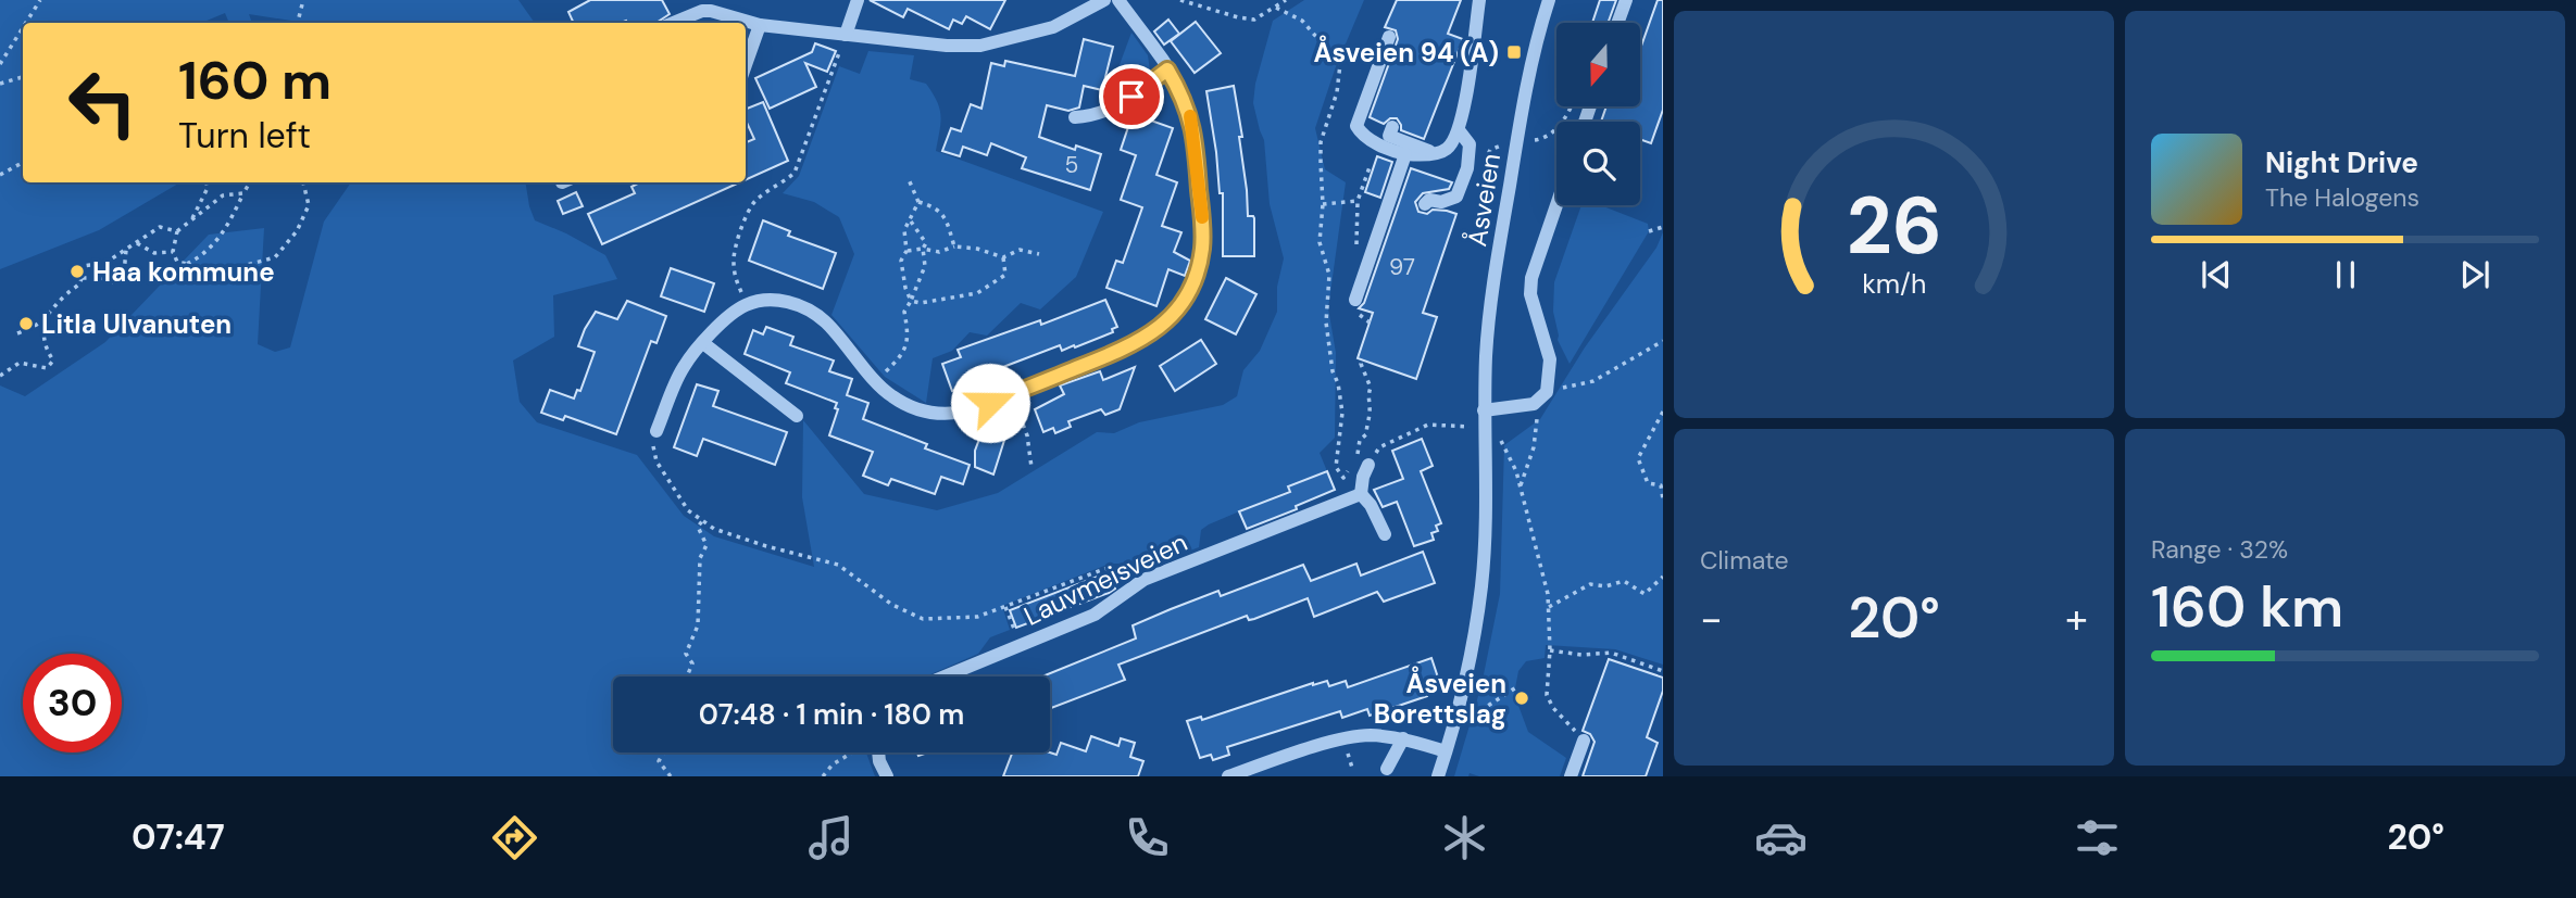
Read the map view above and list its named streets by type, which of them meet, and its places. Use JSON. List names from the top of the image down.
{
  "streets": {
    "street": ["Åsveien", "Lauvmeisveien"]
  },
  "places": {
    "transit": ["Åsveien 94 (A)"],
    "other": ["Haa kommune", "Litla Ulvanuten", "Åsveien Borettslag"]
  },
  "house_numbers": ["5", "97"],
  "north": "bottom",
  "page": {
    "turn": ["160 m", "Turn left"],
    "song": ["Night Drive", "The Halogens"],
    "tile": [
      "Climate",
      ["Range · 32%", "160 km"]
    ],
    "heat": ["−", "20°", "+"],
    "limit": "30",
    "trip": "07:48 · 1 min · 180 m",
    "tabs": ["07:47", "20°"],
    "gauge": ["26", "km/h"]
  }
}
